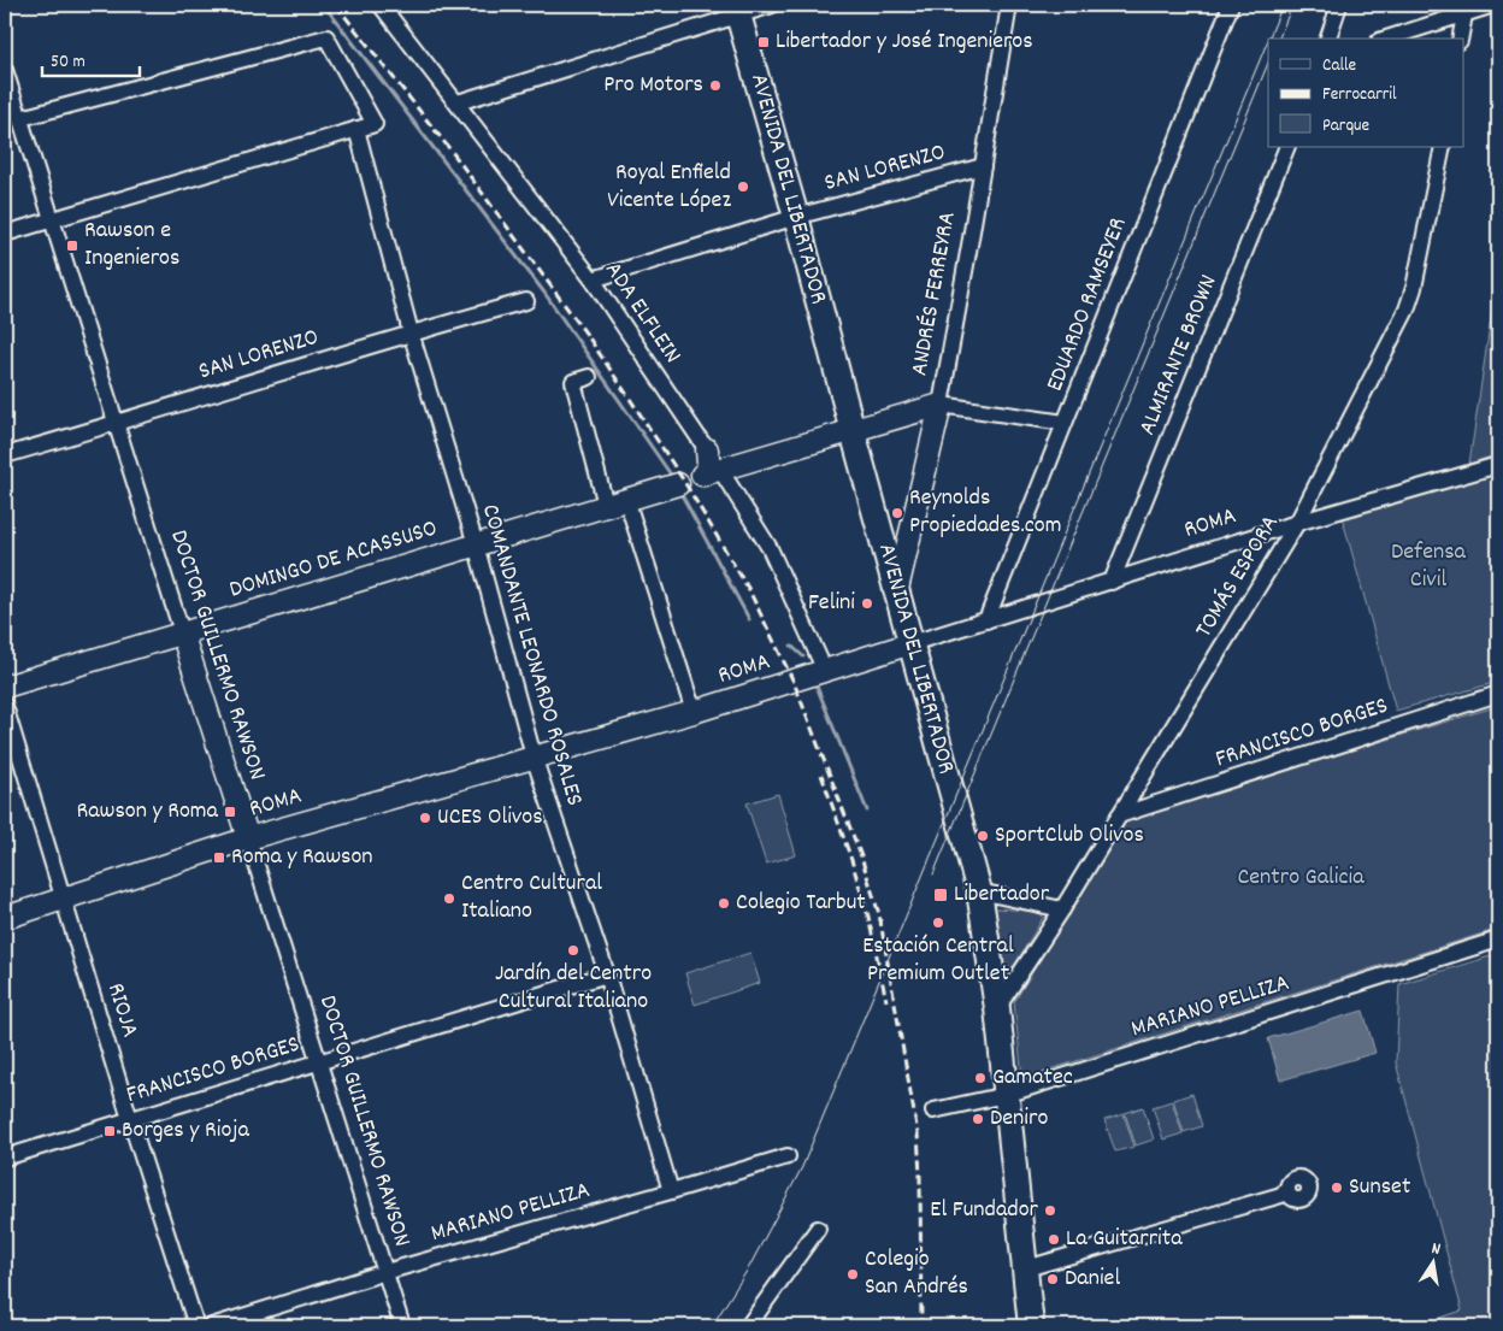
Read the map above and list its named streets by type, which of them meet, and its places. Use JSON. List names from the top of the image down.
{
  "streets": {
    "main road": ["AVENIDA DEL LIBERTADOR"],
    "street": [
      "SAN LORENZO",
      "ANDRÉS FERREYRA",
      "EDUARDO RAMSEYER",
      "ADA ELFLEIN",
      "ALMIRANTE BROWN",
      "ROMA",
      "DOMINGO DE ACASSUSO",
      "TOMÁS ESPORA",
      "DOCTOR GUILLERMO RAWSON",
      "COMANDANTE LEONARDO ROSALES",
      "FRANCISCO BORGES",
      "MARIANO PELLIZA",
      "RIOJA"
    ]
  },
  "crossings": [
    ["SAN LORENZO", "AVENIDA DEL LIBERTADOR"],
    ["SAN LORENZO", "ANDRÉS FERREYRA"],
    ["SAN LORENZO", "ADA ELFLEIN"],
    ["SAN LORENZO", "DOCTOR GUILLERMO RAWSON"],
    ["SAN LORENZO", "COMANDANTE LEONARDO ROSALES"],
    ["AVENIDA DEL LIBERTADOR", "ANDRÉS FERREYRA"],
    ["AVENIDA DEL LIBERTADOR", "ROMA"],
    ["AVENIDA DEL LIBERTADOR", "TOMÁS ESPORA"],
    ["AVENIDA DEL LIBERTADOR", "MARIANO PELLIZA"],
    ["EDUARDO RAMSEYER", "ROMA"],
    ["ALMIRANTE BROWN", "ROMA"],
    ["ROMA", "TOMÁS ESPORA"],
    ["ROMA", "DOCTOR GUILLERMO RAWSON"],
    ["ROMA", "COMANDANTE LEONARDO ROSALES"],
    ["ROMA", "RIOJA"],
    ["DOMINGO DE ACASSUSO", "DOCTOR GUILLERMO RAWSON"],
    ["DOMINGO DE ACASSUSO", "COMANDANTE LEONARDO ROSALES"],
    ["TOMÁS ESPORA", "FRANCISCO BORGES"],
    ["DOCTOR GUILLERMO RAWSON", "FRANCISCO BORGES"],
    ["DOCTOR GUILLERMO RAWSON", "MARIANO PELLIZA"],
    ["COMANDANTE LEONARDO ROSALES", "FRANCISCO BORGES"],
    ["COMANDANTE LEONARDO ROSALES", "MARIANO PELLIZA"],
    ["FRANCISCO BORGES", "RIOJA"]
  ],
  "parks": ["Defensa Civil", "Centro Galicia"],
  "places": {
    "transit": [
      "Libertador y José Ingenieros",
      "Rawson e Ingenieros",
      "Rawson y Roma",
      "Roma y Rawson",
      "Libertador",
      "Borges y Rioja"
    ],
    "other": [
      "Pro Motors",
      "Royal Enfield Vicente López",
      "Reynolds Propiedades.com",
      "Felini",
      "UCES Olivos",
      "SportClub Olivos",
      "Centro Cultural Italiano",
      "Colegio Tarbut",
      "Estación Central Premium Outlet",
      "Jardín del Centro Cultural Italiano",
      "Gamatec",
      "Deniro",
      "Sunset",
      "El Fundador",
      "La Guitarrita",
      "Colegio San Andrés",
      "Daniel"
    ]
  },
  "legend": ["Calle", "Ferrocarril", "Parque"],
  "scale_bar": "50 m",
  "north": "top"
}
